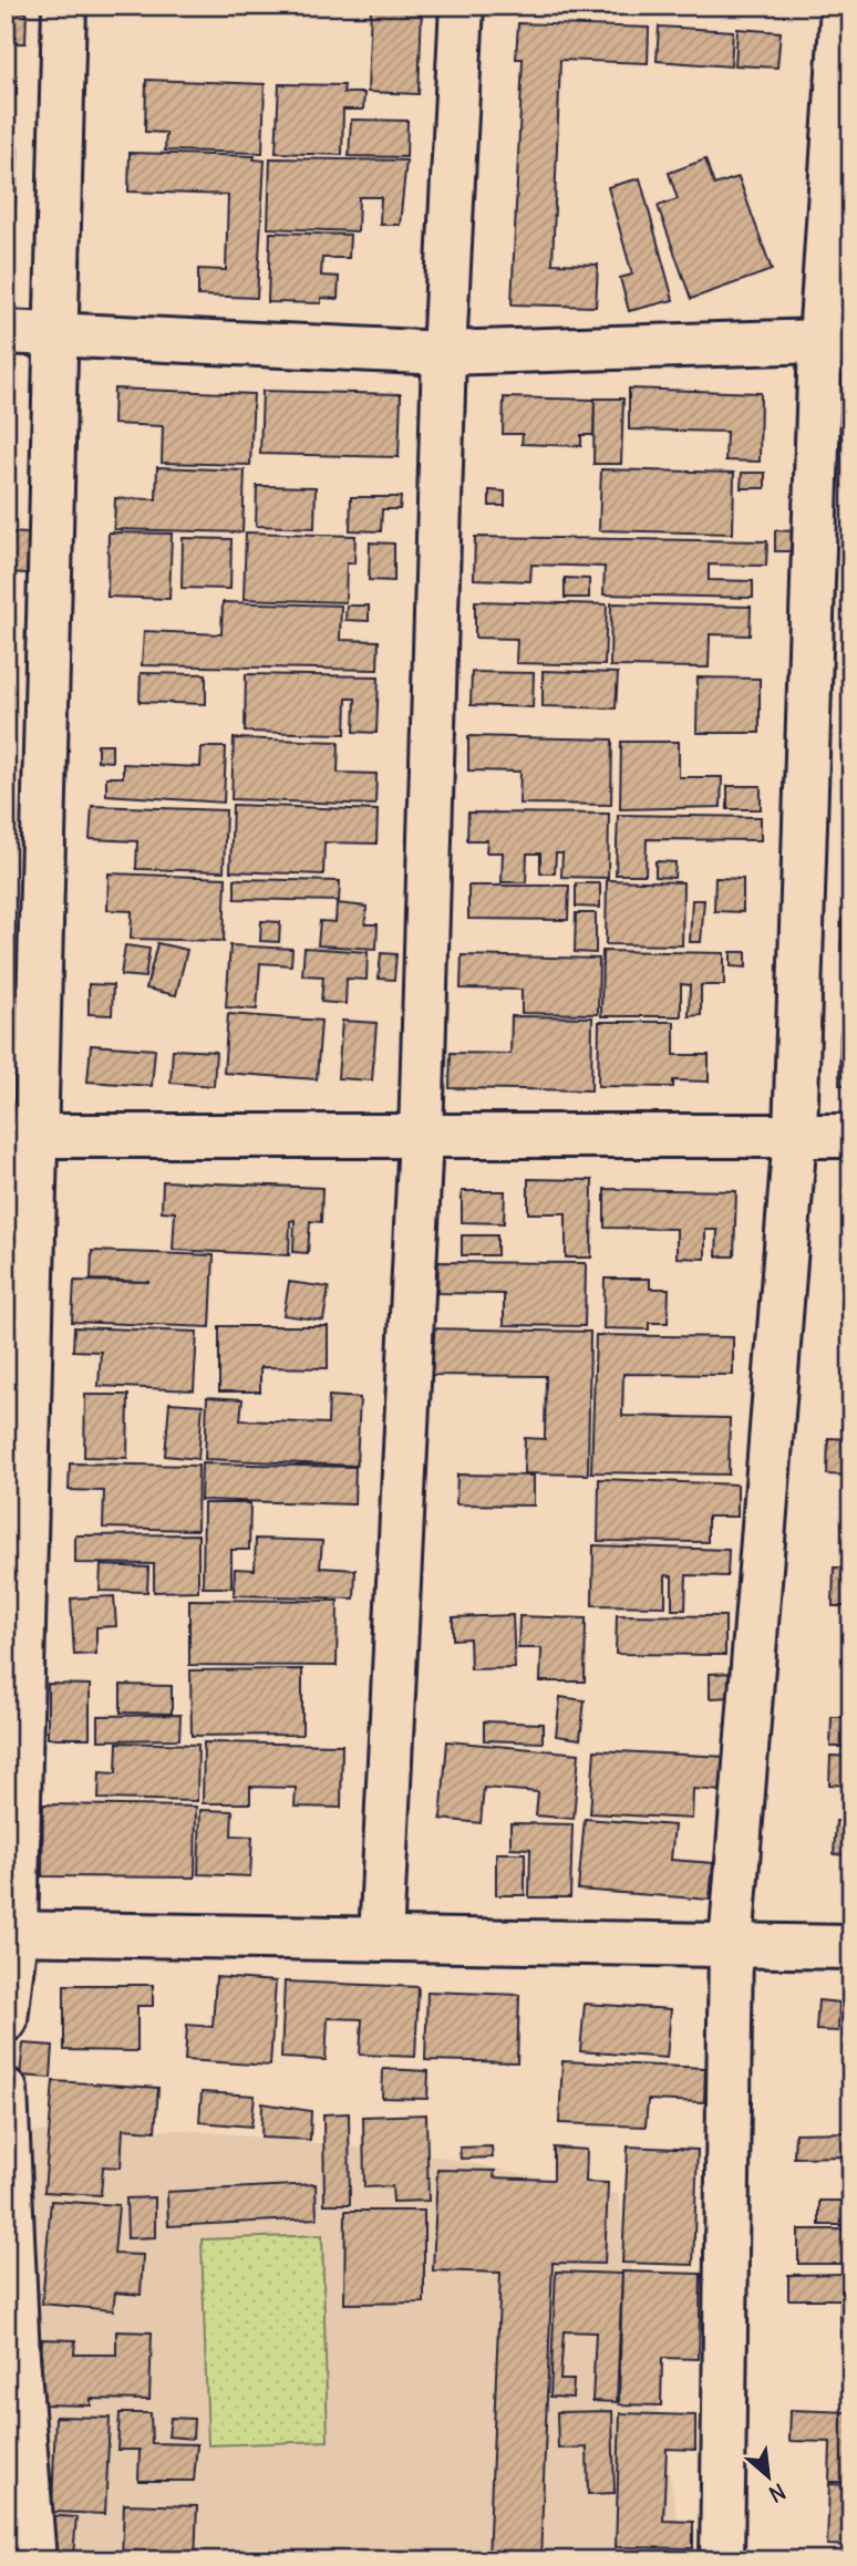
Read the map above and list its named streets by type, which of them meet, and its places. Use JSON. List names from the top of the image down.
{
  "north": "bottom right"
}
